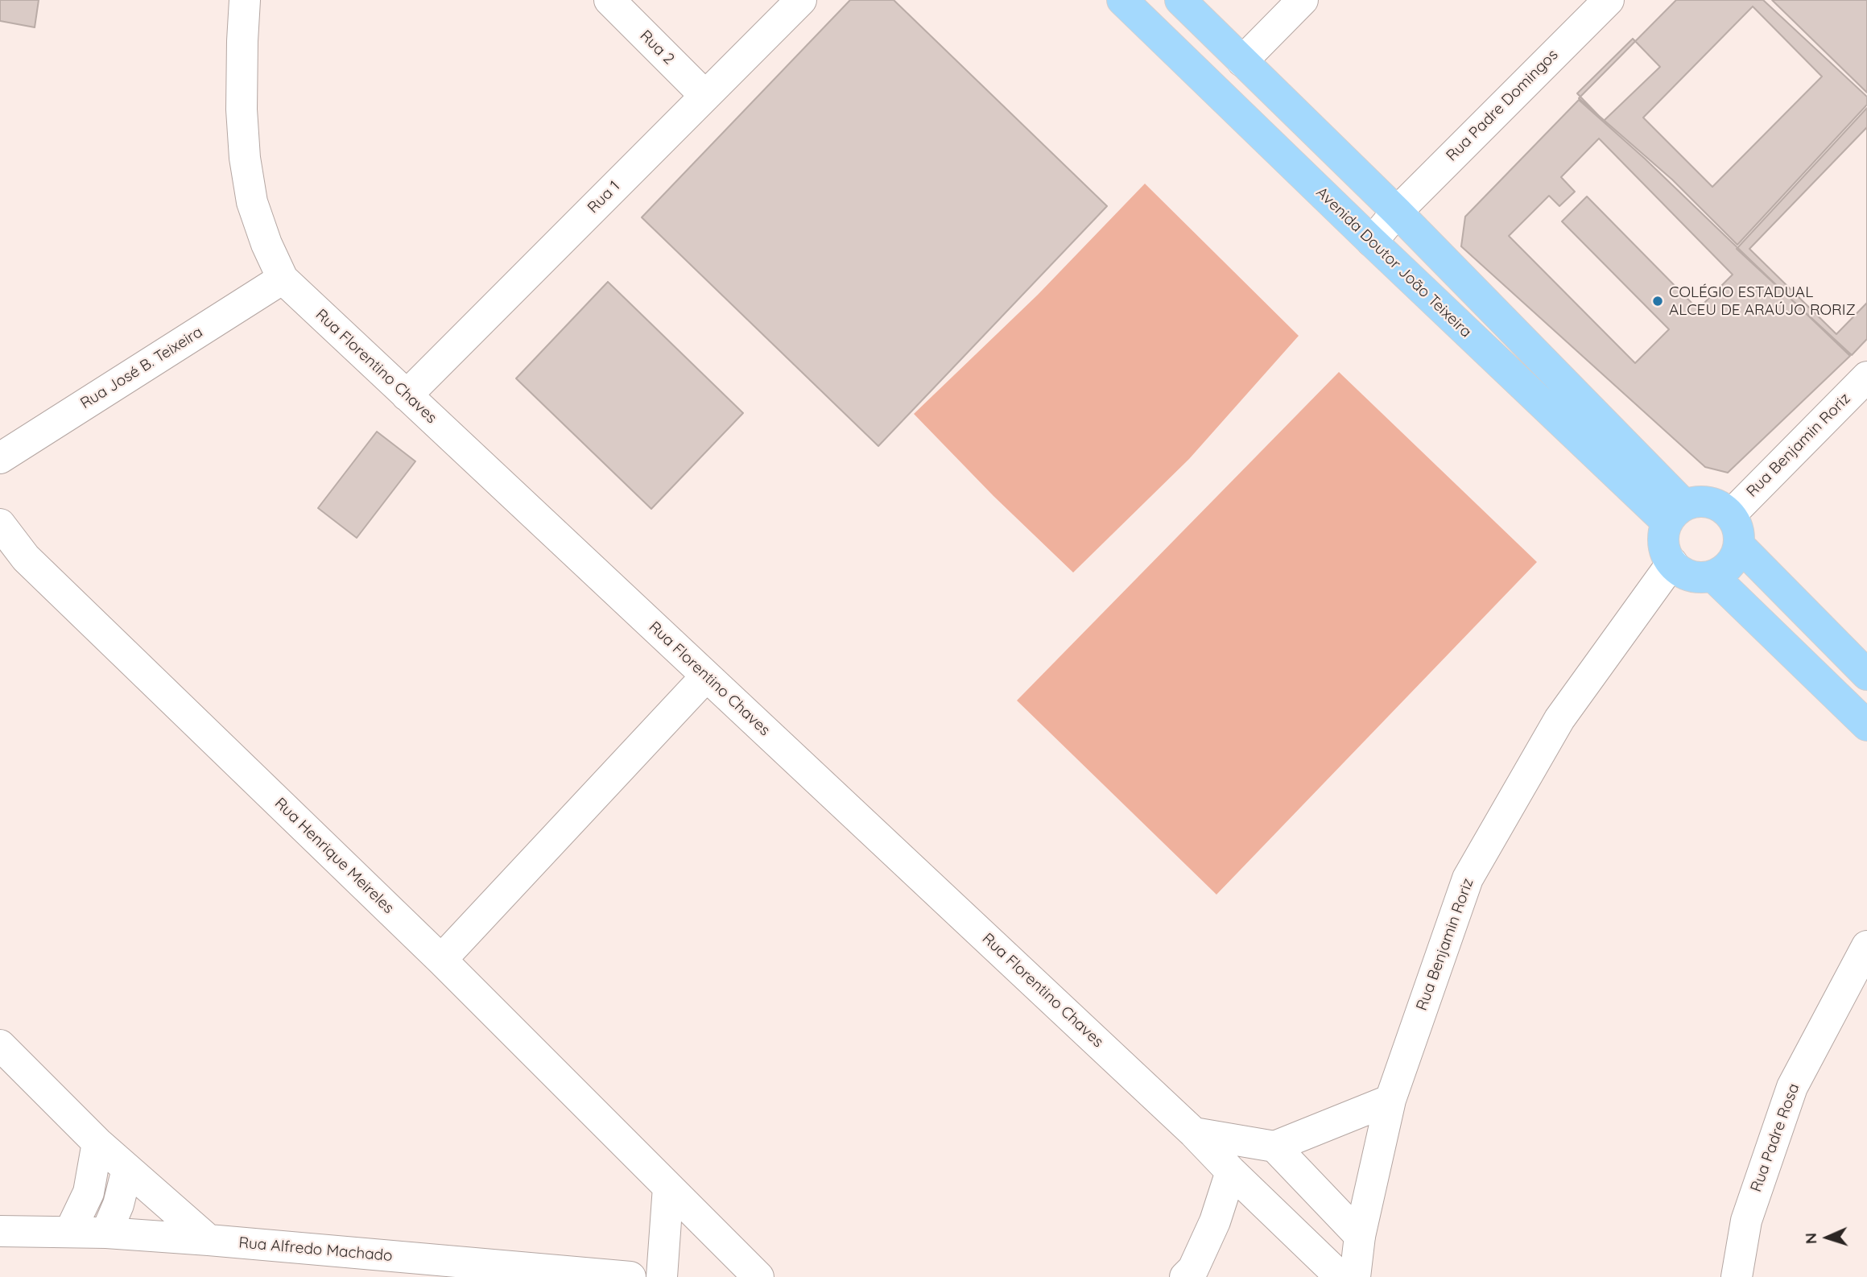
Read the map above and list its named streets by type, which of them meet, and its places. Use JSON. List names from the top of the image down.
{
  "streets": {
    "main road": ["Avenida Doutor João Teixeira"],
    "street": [
      "Rua 2",
      "Rua Padre Domingos",
      "Rua 1",
      "Rua Florentino Chaves",
      "Rua José B. Teixeira",
      "Rua Benjamin Roriz",
      "Rua Henrique Meireles",
      "Rua Padre Rosa",
      "Rua Alfredo Machado"
    ]
  },
  "crossings": [
    ["Rua 2", "Rua 1"],
    ["Rua Padre Domingos", "Avenida Doutor João Teixeira"],
    ["Rua 1", "Rua Florentino Chaves"],
    ["Avenida Doutor João Teixeira", "Rua Benjamin Roriz"],
    ["Rua Florentino Chaves", "Rua José B. Teixeira"]
  ],
  "places": ["COLÉGIO ESTADUAL ALCEU DE ARAÚJO RORIZ"],
  "north": "left"
}
